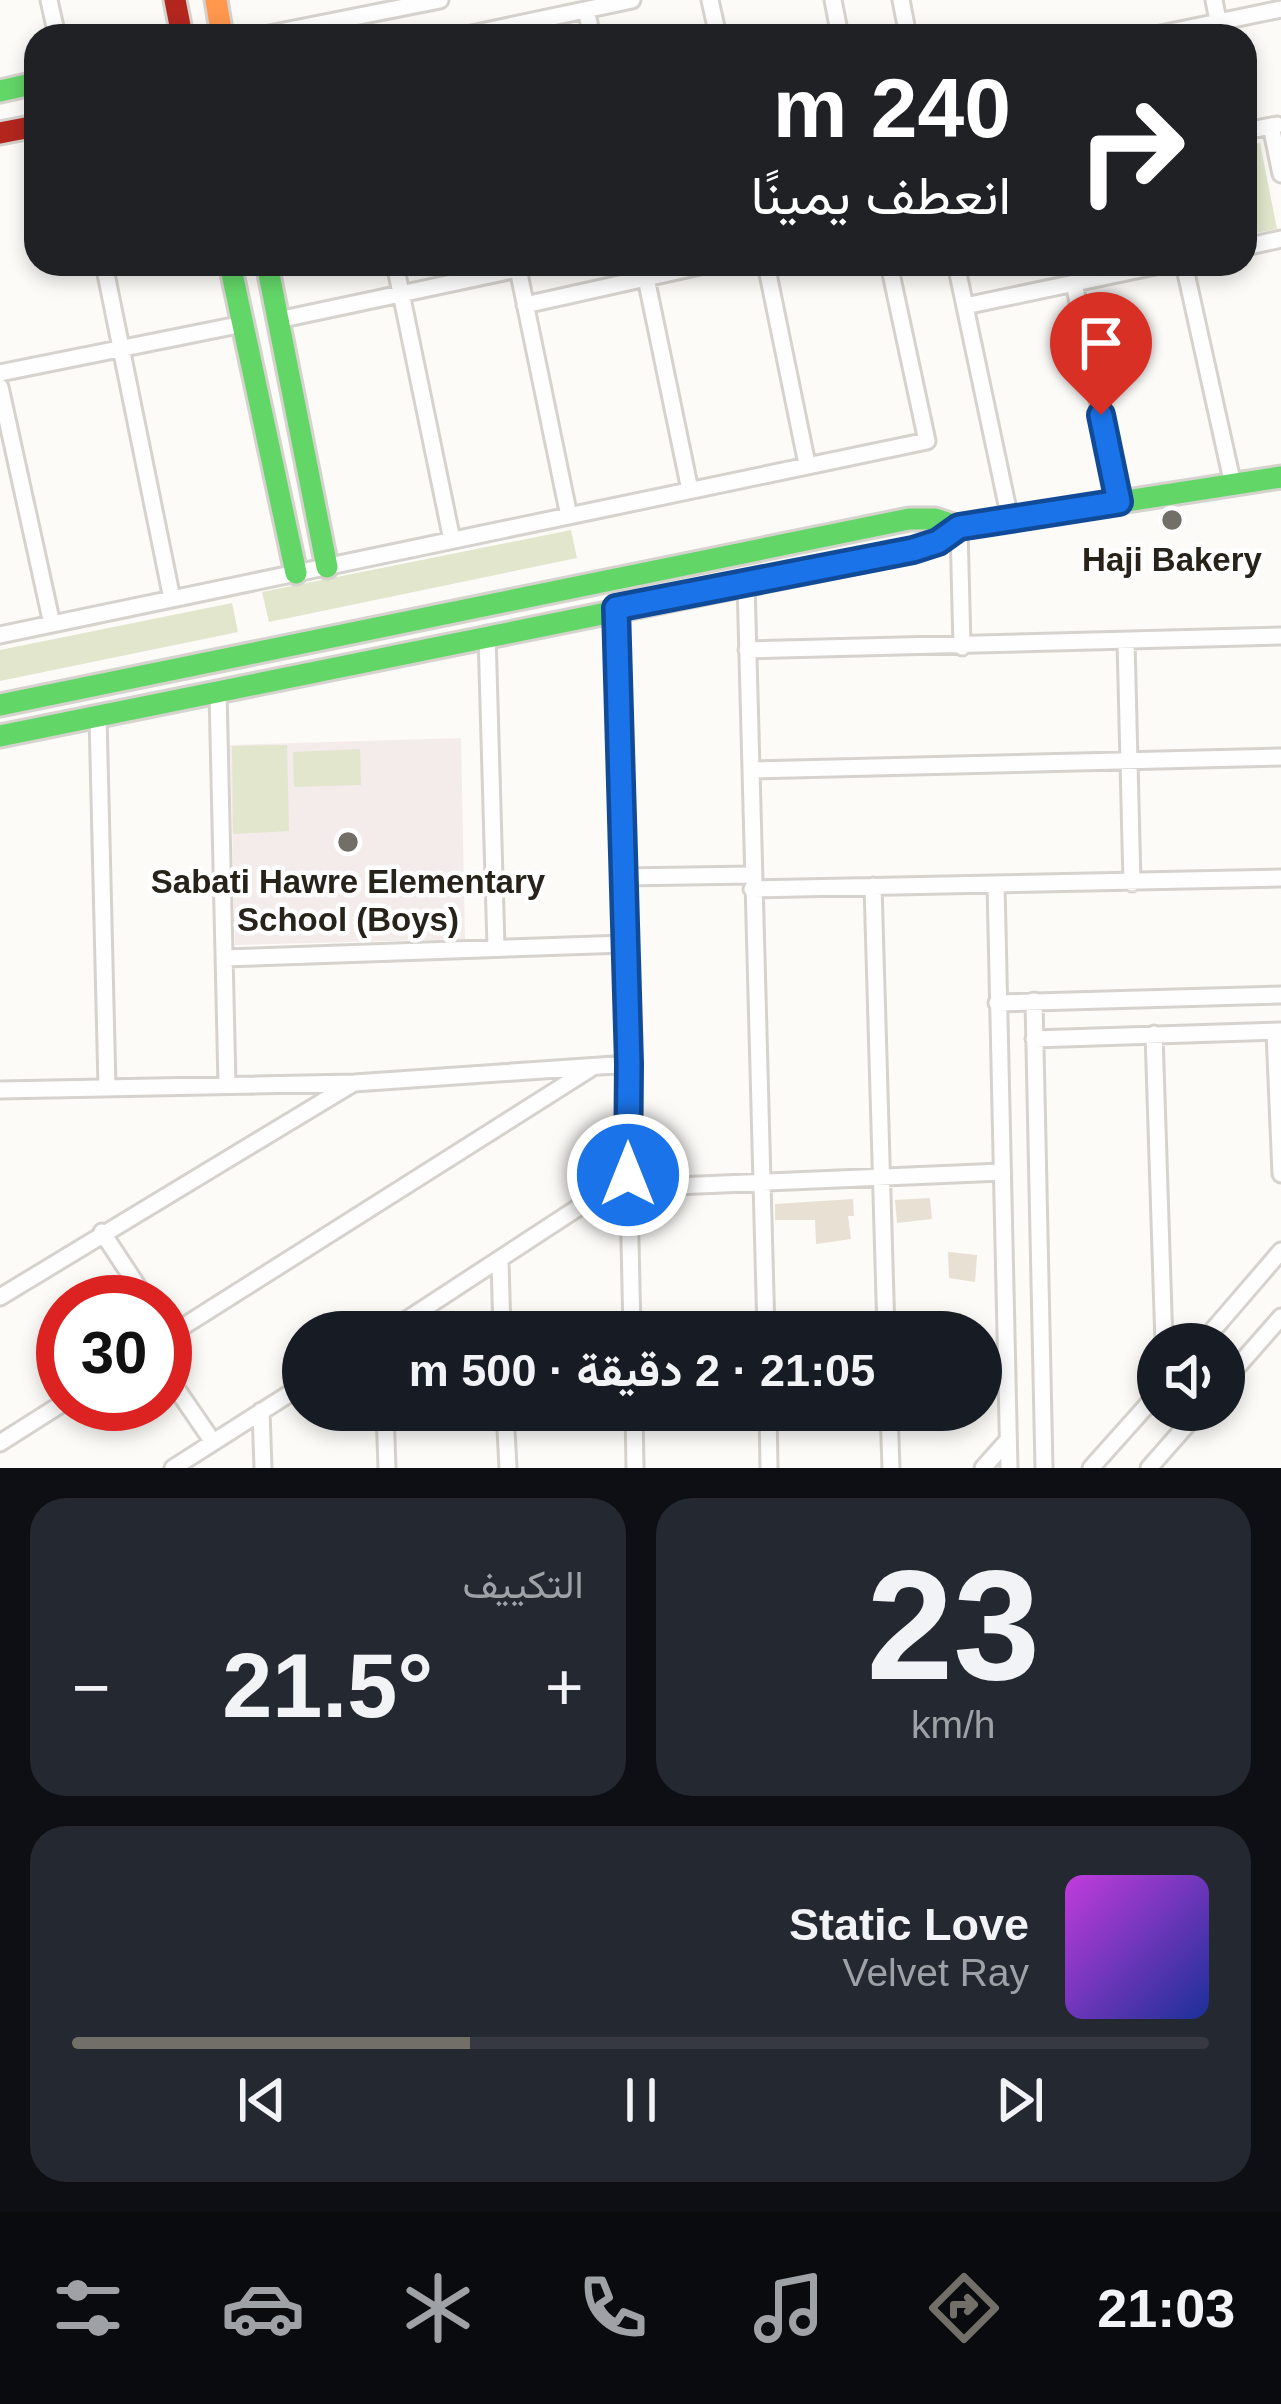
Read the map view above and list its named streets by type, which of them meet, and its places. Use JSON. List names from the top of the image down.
{
  "places": ["Haji Bakery", "Sabati Hawre Elementary School (Boys)"],
  "page": {
    "turn": ["240 m", "انعطف يمينًا"],
    "limit": "30",
    "trip": "21:05 · 2 دقيقة · 500 m",
    "tile": [
      ["23", "km/h"],
      "التكييف"
    ],
    "heat": ["−", "21.5°", "+"],
    "song": ["Static Love", "Velvet Ray"],
    "tabs": "21:03"
  }
}
